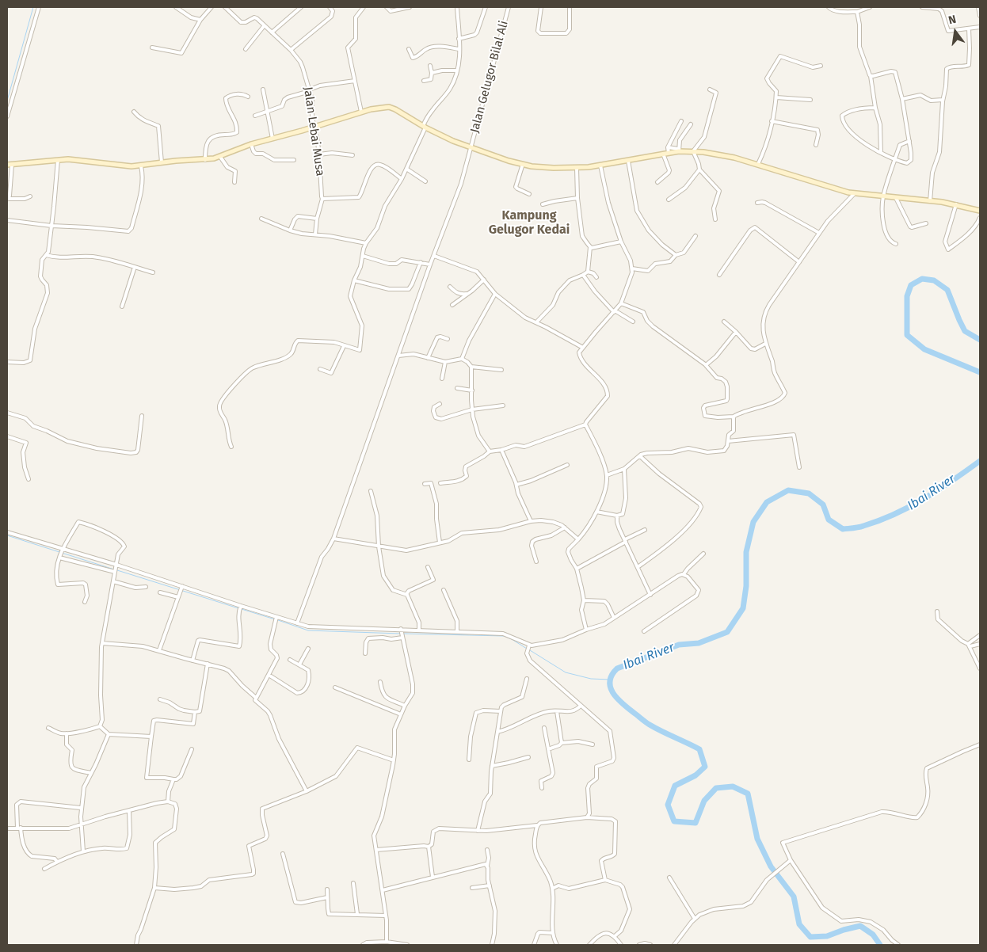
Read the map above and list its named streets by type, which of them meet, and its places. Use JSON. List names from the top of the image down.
{
  "streets": {
    "street": ["Jalan Gelugor Bilal Ali", "Jalan Lebai Musa"]
  },
  "districts": ["Kampung Gelugor Kedai"],
  "water": ["Ibai River"],
  "north": "top"
}
